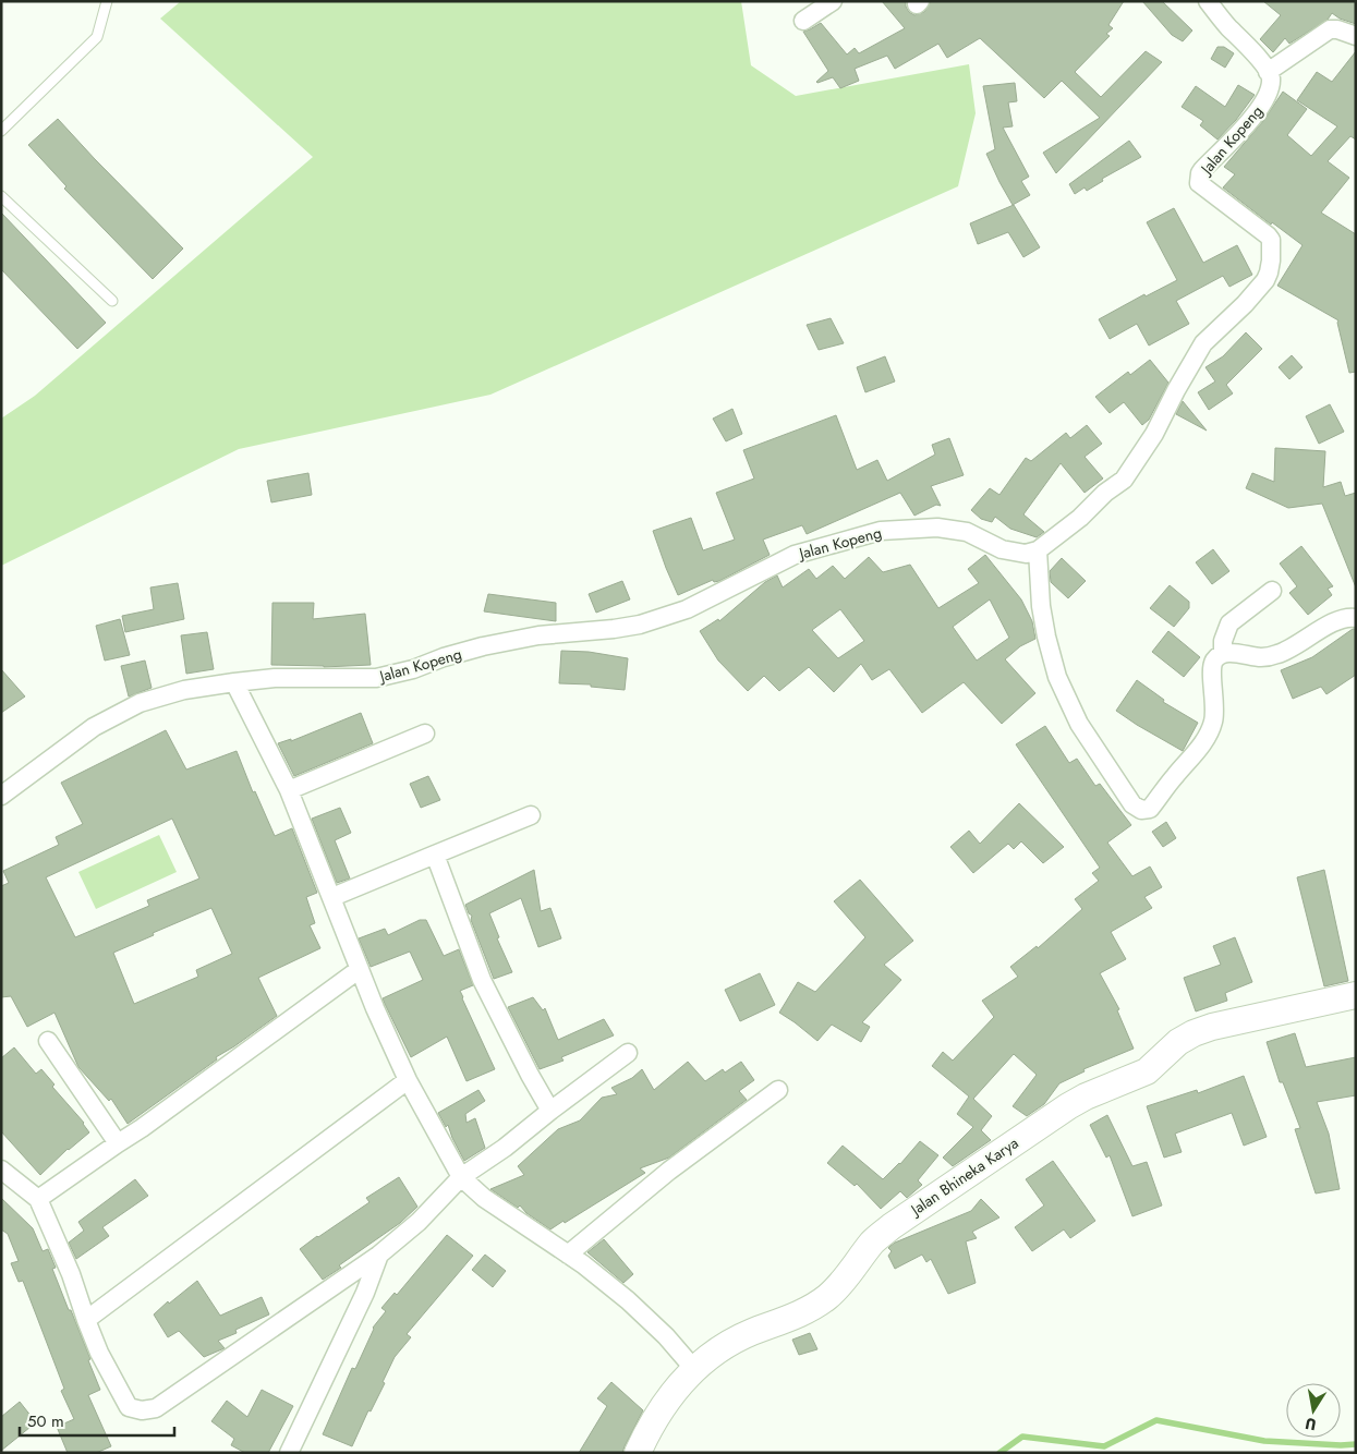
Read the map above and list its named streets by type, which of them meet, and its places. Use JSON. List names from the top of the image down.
{
  "streets": {
    "street": ["Jalan Kopeng", "Jalan Bhineka Karya"]
  },
  "scale_bar": "50 m",
  "north": "bottom"
}
